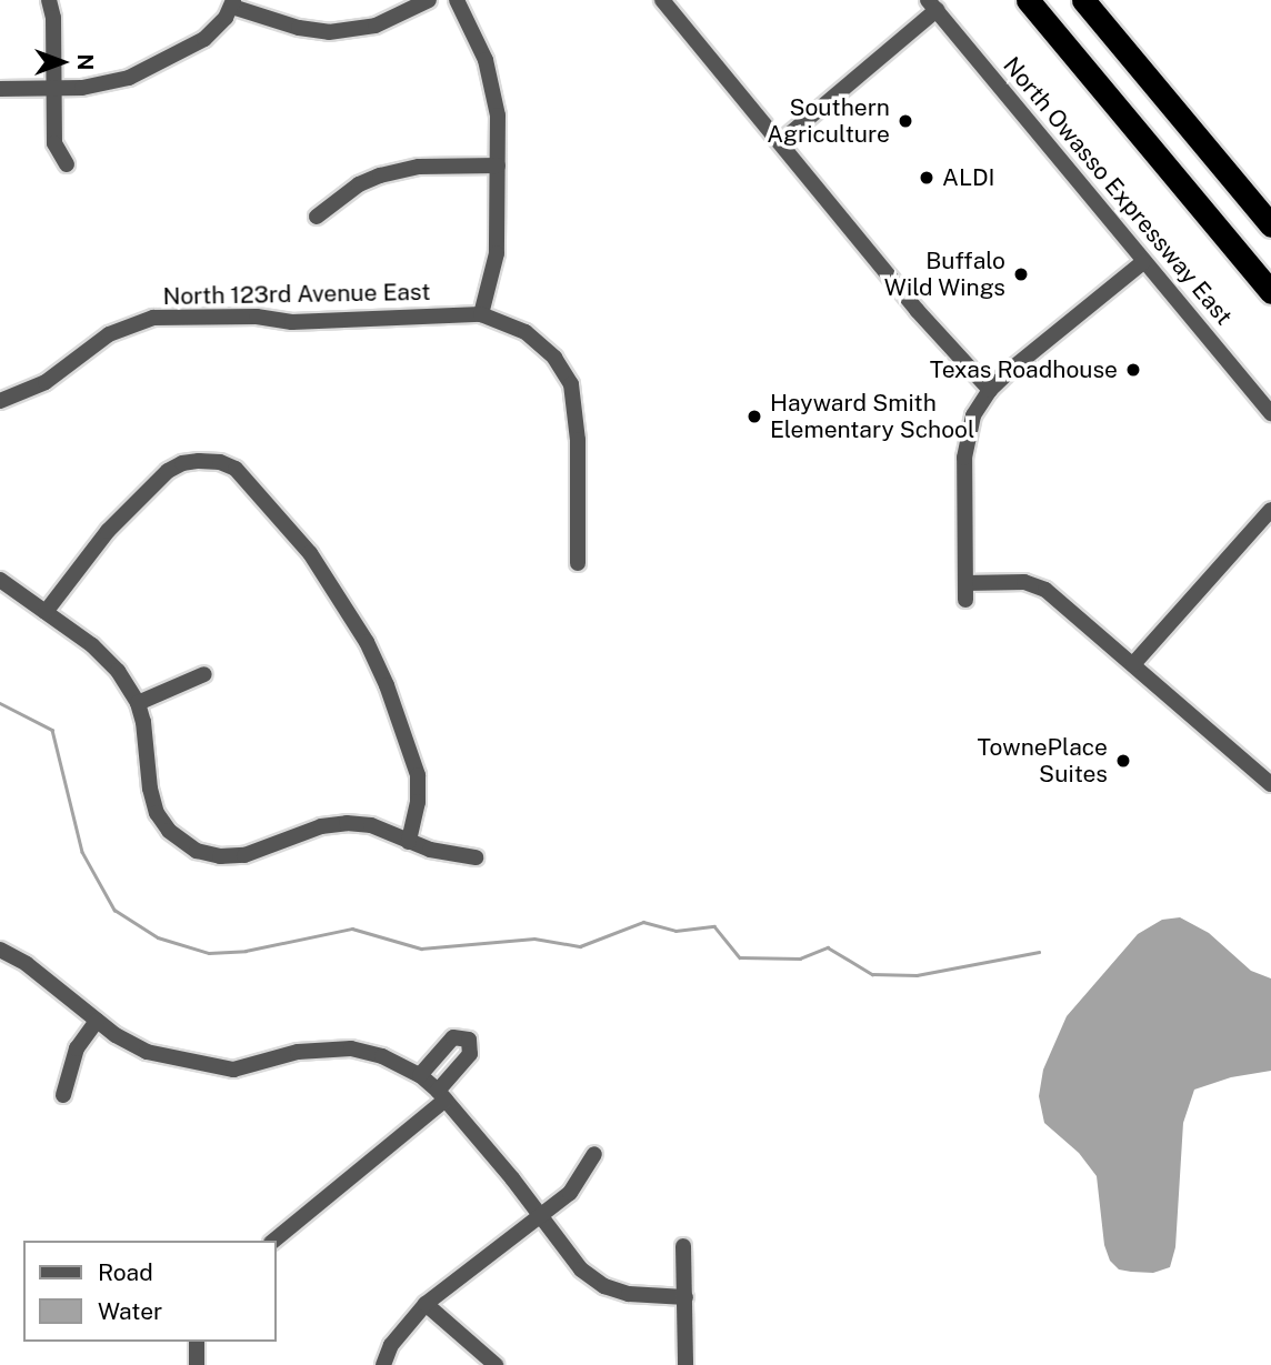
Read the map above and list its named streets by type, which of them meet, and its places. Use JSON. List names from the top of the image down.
{
  "streets": {
    "street": ["North Owasso Expressway East", "North 123rd Avenue East"]
  },
  "places": [
    "Southern Agriculture",
    "ALDI",
    "Buffalo Wild Wings",
    "Texas Roadhouse",
    "Hayward Smith Elementary School",
    "TownePlace Suites"
  ],
  "legend": ["Road", "Water"],
  "north": "right"
}
